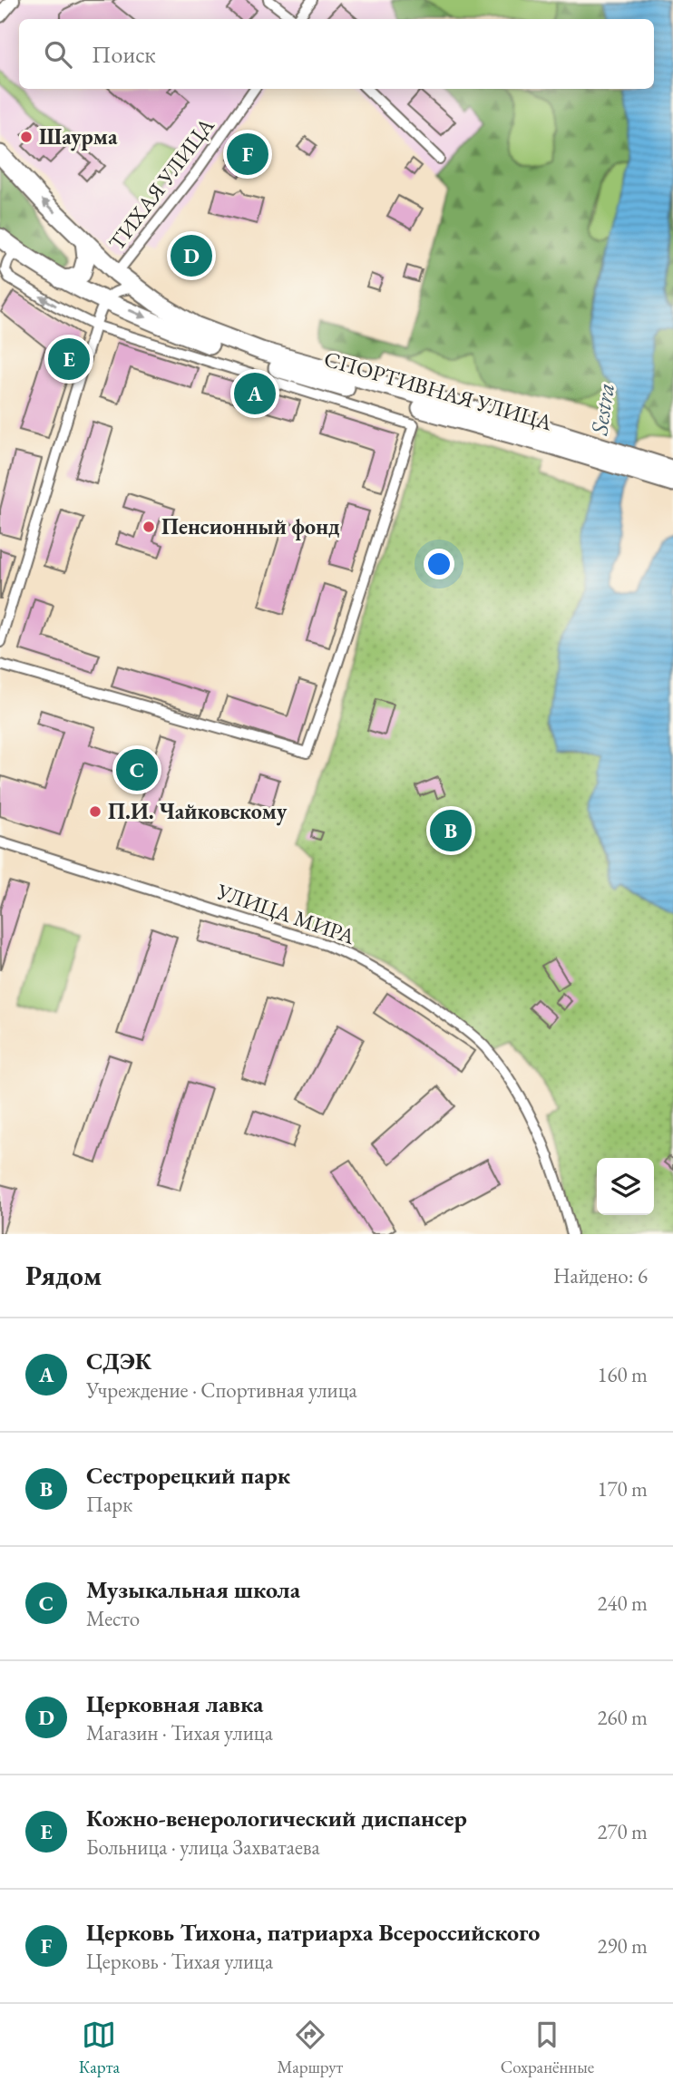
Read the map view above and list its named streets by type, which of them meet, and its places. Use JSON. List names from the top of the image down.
{
  "streets": {
    "highway": ["СПОРТИВНАЯ УЛИЦА"],
    "street": ["ТИХАЯ УЛИЦА", "УЛИЦА МИРА"]
  },
  "water": ["Sestra"],
  "places": ["Шаурма", "Пенсионный фонд", "П.И. Чайковскому"],
  "page": {
    "search": "Поиск",
    "pins": [
      "F",
      "D",
      "E",
      "A",
      "C",
      "B"
    ],
    "heading": ["Рядом", "Найдено: 6"],
    "list": [
      {
        "mark": "A",
        "name": "СДЭК",
        "note": "Учреждение · Спортивная улица",
        "value": "160 m"
      },
      {
        "mark": "B",
        "name": "Сестрорецкий парк",
        "note": "Парк",
        "value": "170 m"
      },
      {
        "mark": "C",
        "name": "Музыкальная школа",
        "note": "Место",
        "value": "240 m"
      },
      {
        "mark": "D",
        "name": "Церковная лавка",
        "note": "Магазин · Тихая улица",
        "value": "260 m"
      },
      {
        "mark": "E",
        "name": "Кожно-венерологический диспансер",
        "note": "Больница · улица Захватаева",
        "value": "270 m"
      },
      {
        "mark": "F",
        "name": "Церковь Тихона, патриарха Всероссийского",
        "note": "Церковь · Тихая улица",
        "value": "290 m"
      }
    ],
    "nav": ["Карта", "Маршрут", "Сохранённые"]
  }
}
